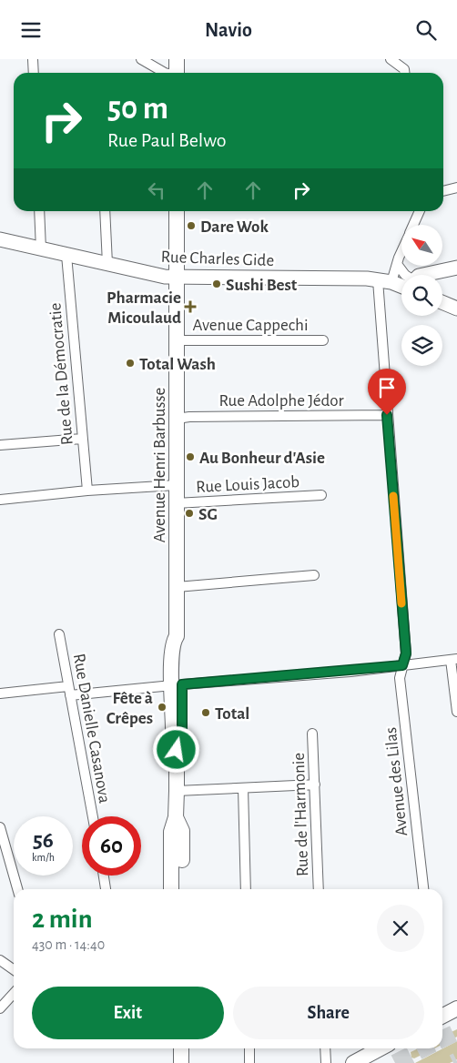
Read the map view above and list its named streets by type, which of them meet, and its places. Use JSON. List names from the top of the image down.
{
  "streets": {
    "main road": ["Rue Charles Gide", "Avenue Henri Barbusse"],
    "street": [
      "Avenue Cappechi",
      "Rue de la Démocratie",
      "Rue Adolphe Jédor",
      "Rue Louis Jacob",
      "Rue Danielle Casanova",
      "Avenue des Lilas",
      "Rue de l'Harmonie"
    ]
  },
  "crossings": [
    ["Rue Charles Gide", "Rue de la Démocratie"],
    ["Rue Charles Gide", "Avenue Henri Barbusse"],
    ["Rue Charles Gide", "Avenue des Lilas"],
    ["Avenue Cappechi", "Avenue Henri Barbusse"],
    ["Rue Adolphe Jédor", "Avenue Henri Barbusse"],
    ["Rue Adolphe Jédor", "Avenue des Lilas"],
    ["Avenue Henri Barbusse", "Rue Louis Jacob"]
  ],
  "places": {
    "other": [
      "Dare Wok",
      "Sushi Best",
      "Total Wash",
      "Au Bonheur d'Asie",
      "SG",
      "Fête à Crêpes",
      "Total"
    ],
    "health": ["Pharmacie Micoulaud"]
  },
  "north": "top left",
  "page": {
    "header": "Navio",
    "turn": ["50 m", "Rue Paul Belwo"],
    "speed": "56 km/h",
    "limit": "60",
    "heading": ["2 min", "430 m · 14:40"],
    "buttons": ["Exit", "Share"]
  }
}
